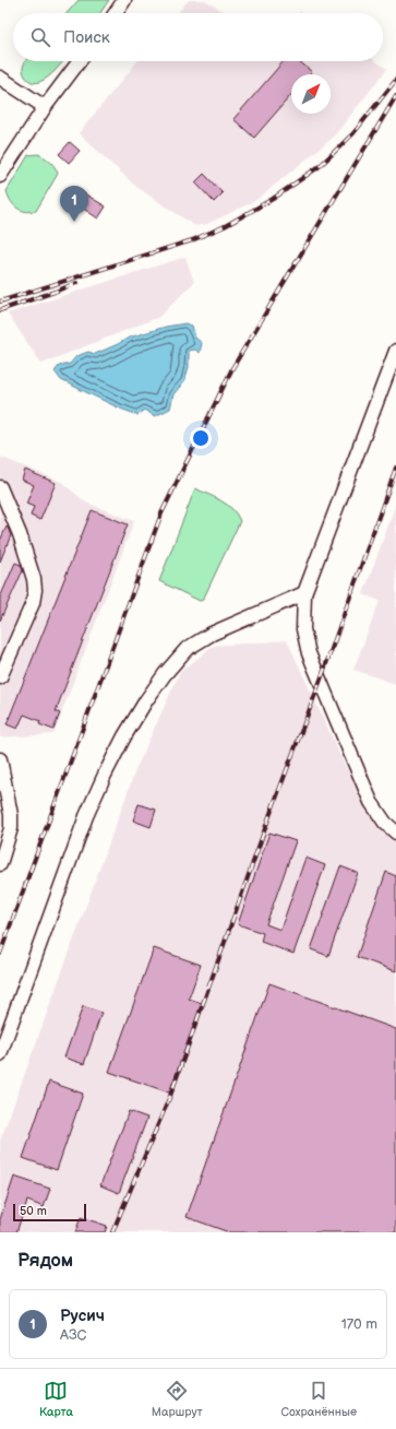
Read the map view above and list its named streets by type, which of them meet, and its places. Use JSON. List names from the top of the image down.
{
  "scale_bar": "50 m",
  "north": "top right",
  "page": {
    "search": "Поиск",
    "pins": "1",
    "scale": "50 m",
    "heading": "Рядом",
    "list": [
      {
        "mark": "1",
        "name": "Русич",
        "note": "АЗС",
        "value": "170 m"
      }
    ],
    "nav": ["Карта", "Маршрут", "Сохранённые"]
  }
}
